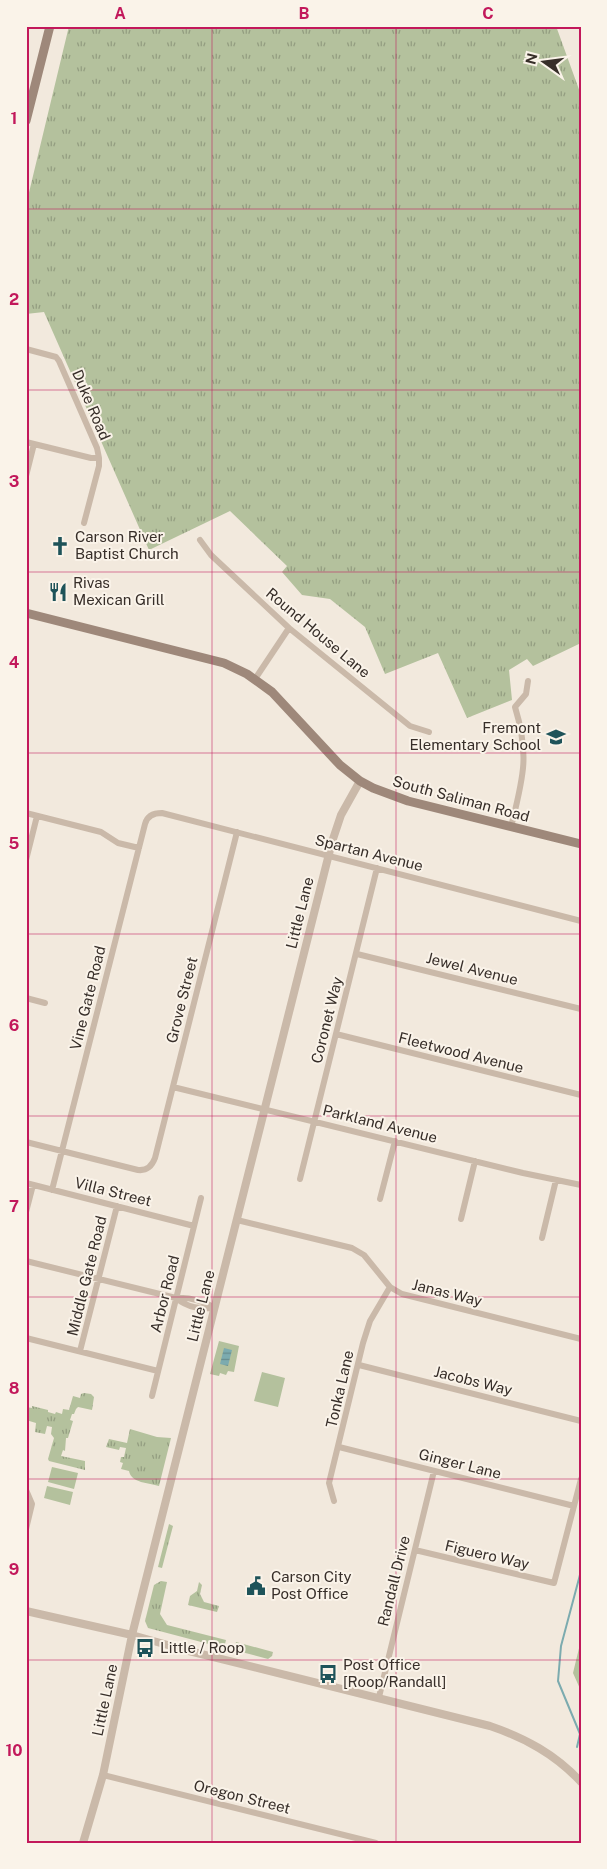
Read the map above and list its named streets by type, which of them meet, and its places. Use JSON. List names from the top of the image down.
{
  "streets": {
    "main road": ["South Saliman Road"],
    "street": [
      "Duke Road",
      "Round House Lane",
      "Spartan Avenue",
      "Little Lane",
      "Jewel Avenue",
      "Vine Gate Road",
      "Grove Street",
      "Coronet Way",
      "Fleetwood Avenue",
      "Parkland Avenue",
      "Villa Street",
      "Middle Gate Road",
      "Janas Way",
      "Arbor Road",
      "Jacobs Way",
      "Tonka Lane",
      "Ginger Lane",
      "Figuero Way",
      "Randall Drive",
      "Oregon Street"
    ]
  },
  "crossings": [
    ["South Saliman Road", "Little Lane"],
    ["Spartan Avenue", "Little Lane"],
    ["Spartan Avenue", "Vine Gate Road"],
    ["Spartan Avenue", "Grove Street"],
    ["Spartan Avenue", "Coronet Way"],
    ["Little Lane", "Parkland Avenue"],
    ["Little Lane", "Janas Way"],
    ["Little Lane", "Oregon Street"],
    ["Jewel Avenue", "Coronet Way"],
    ["Vine Gate Road", "Grove Street"],
    ["Vine Gate Road", "Villa Street"],
    ["Grove Street", "Parkland Avenue"],
    ["Coronet Way", "Fleetwood Avenue"],
    ["Coronet Way", "Parkland Avenue"],
    ["Villa Street", "Middle Gate Road"],
    ["Villa Street", "Arbor Road"],
    ["Janas Way", "Tonka Lane"],
    ["Jacobs Way", "Tonka Lane"],
    ["Tonka Lane", "Ginger Lane"],
    ["Ginger Lane", "Figuero Way"],
    ["Ginger Lane", "Randall Drive"],
    ["Figuero Way", "Randall Drive"]
  ],
  "places": {
    "church": ["Carson River Baptist Church"],
    "restaurant": ["Rivas Mexican Grill"],
    "school or university": ["Fremont Elementary School"],
    "public building": ["Carson City Post Office"],
    "bus stop": ["Little / Roop", "Post Office [Roop/Randall]"]
  },
  "north": "left",
  "grid": {
    "columns": ["A", "B", "C"],
    "rows": [
      "1",
      "2",
      "3",
      "4",
      "5",
      "6",
      "7",
      "8",
      "9",
      "10"
    ]
  }
}
